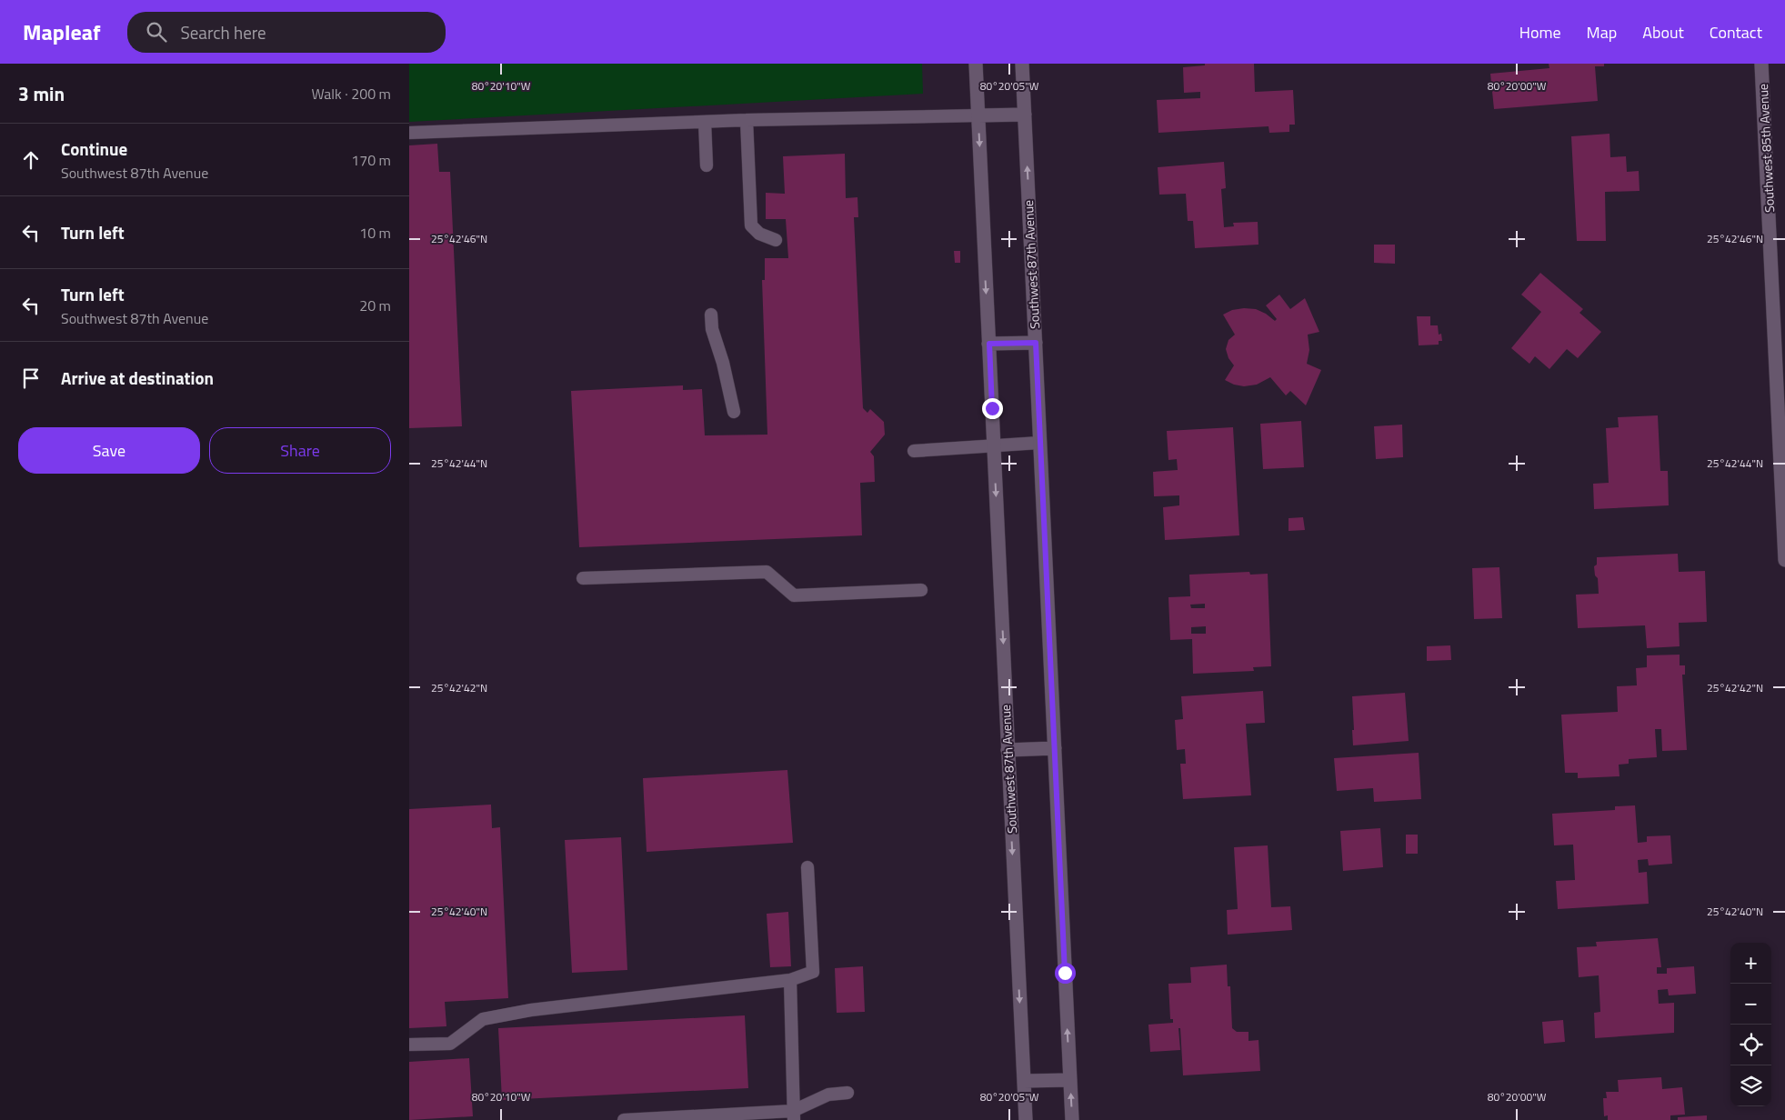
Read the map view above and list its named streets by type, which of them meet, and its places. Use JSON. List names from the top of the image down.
{
  "streets": {
    "main road": ["Southwest 85th Avenue", "Southwest 87th Avenue"]
  },
  "page": {
    "header": "Mapleaf",
    "search": "Search here",
    "nav": [
      "Home",
      "Map",
      "About",
      "Contact"
    ],
    "heading": ["3 min", "Walk · 200 m"],
    "list": [
      ["Continue", "Southwest 87th Avenue", "170 m"],
      ["Turn left", "10 m"],
      ["Turn left", "Southwest 87th Avenue", "20 m"],
      "Arrive at destination"
    ],
    "buttons": ["Save", "Share"],
    "map_buttons": ["+", "−"]
  },
  "coordinates": [
    "80°20'10\"W",
    "80°20'05\"W",
    "80°20'00\"W",
    "25°42'46\"N",
    "25°42'44\"N",
    "25°42'42\"N",
    "25°42'40\"N"
  ]
}
